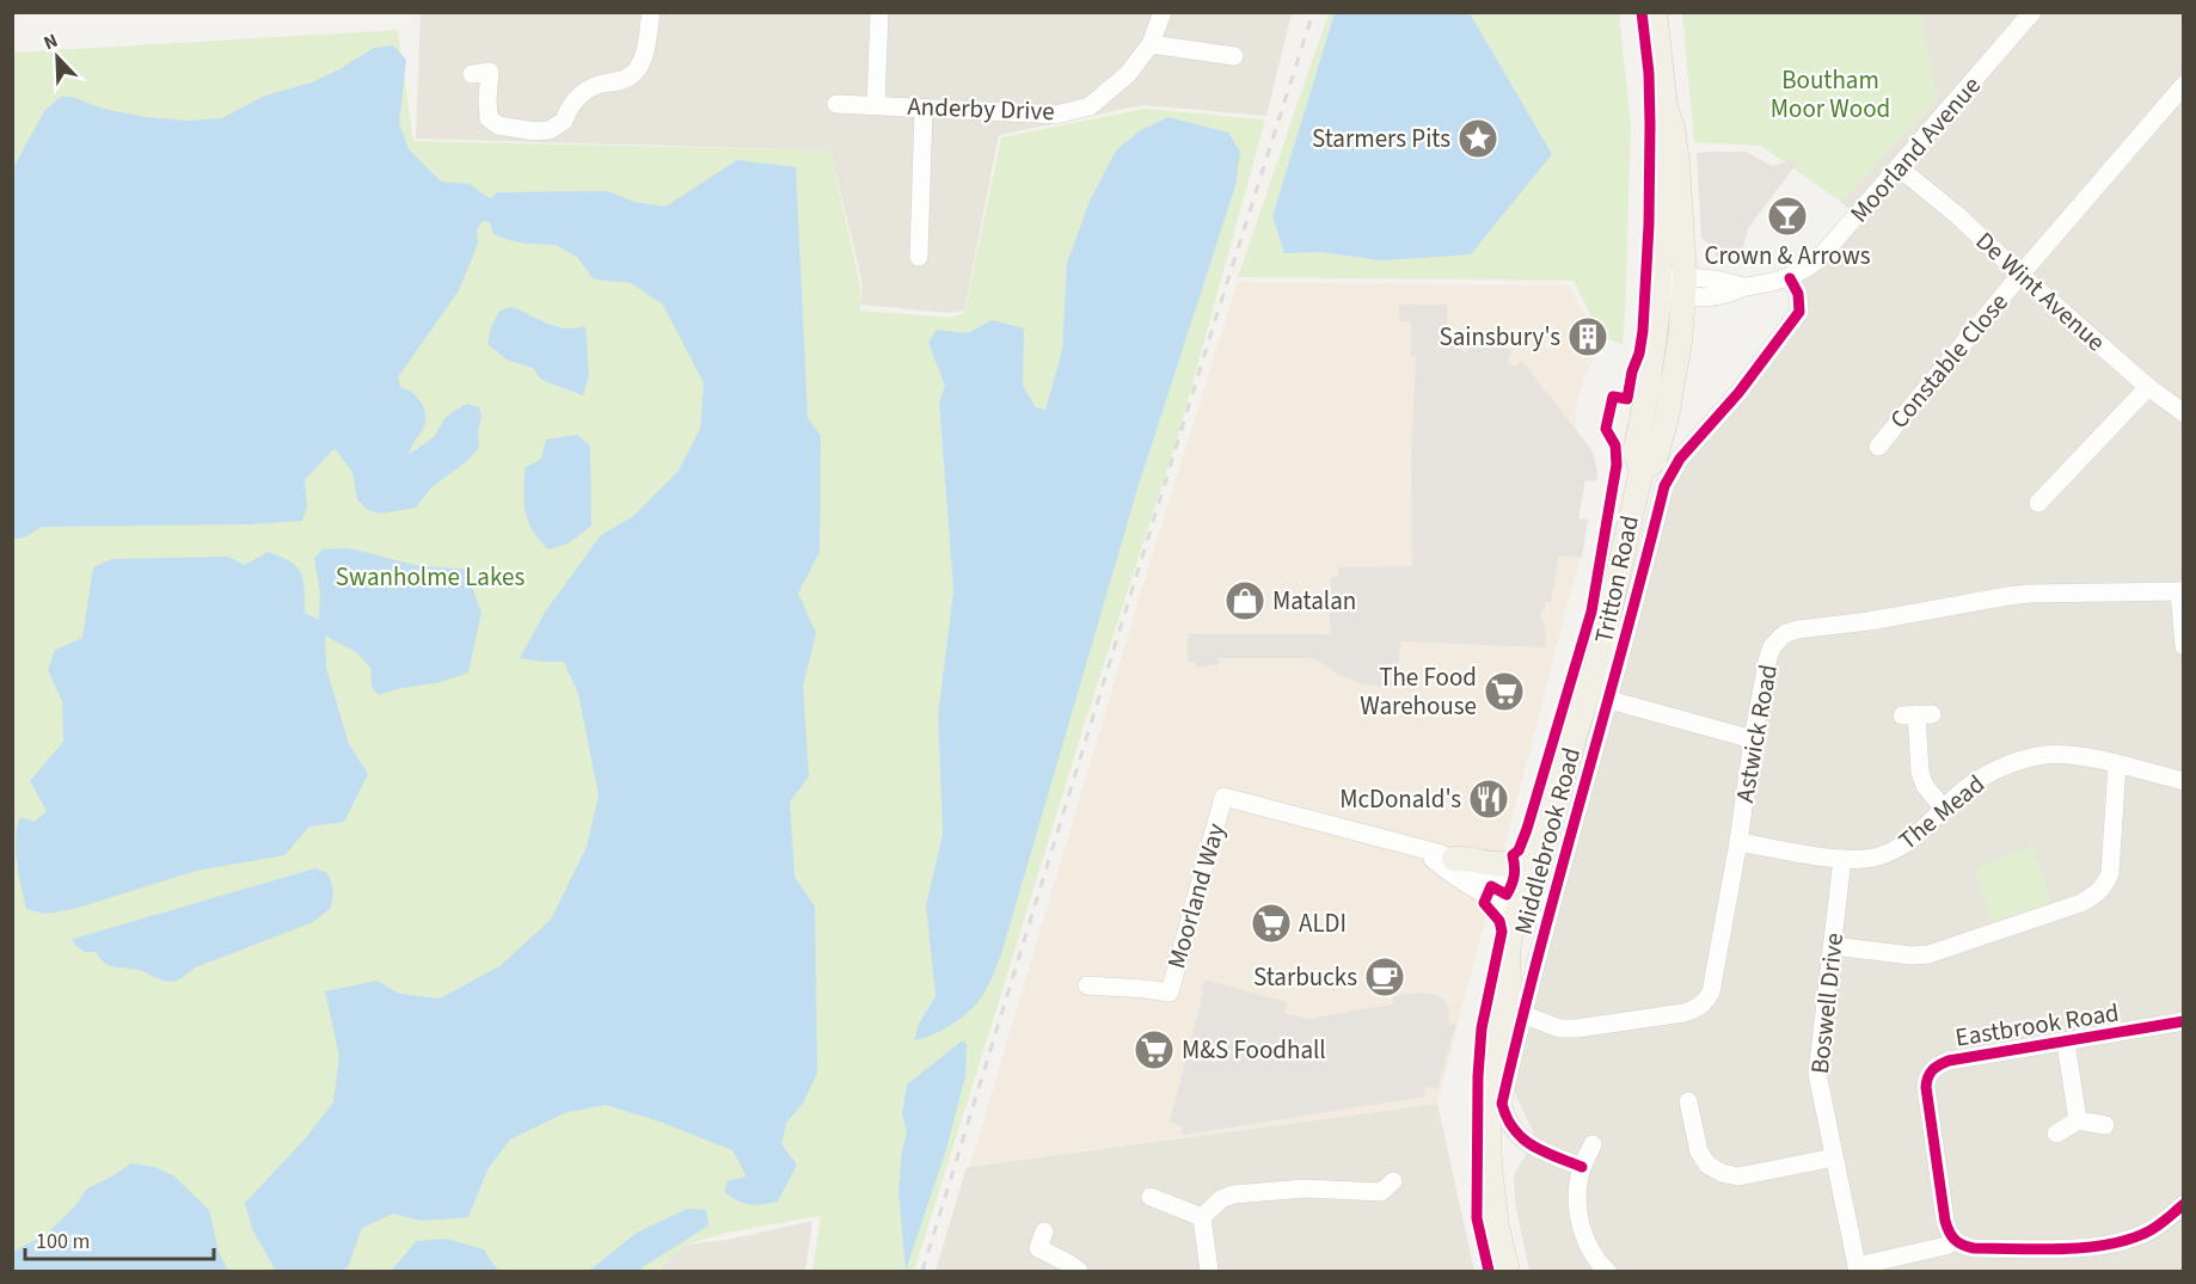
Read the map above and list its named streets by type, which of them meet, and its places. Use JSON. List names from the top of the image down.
{
  "streets": {
    "main road": ["Tritton Road"],
    "street": [
      "Anderby Drive",
      "Moorland Avenue",
      "De Wint Avenue",
      "Constable Close",
      "Astwick Road",
      "The Mead",
      "Middlebrook Road",
      "Moorland Way",
      "Boswell Drive",
      "Eastbrook Road"
    ]
  },
  "crossings": [
    ["Moorland Avenue", "De Wint Avenue"],
    ["Moorland Avenue", "Tritton Road"],
    ["Moorland Avenue", "Middlebrook Road"],
    ["De Wint Avenue", "Constable Close"],
    ["Tritton Road", "Moorland Way"],
    ["Astwick Road", "The Mead"],
    ["Astwick Road", "Middlebrook Road"],
    ["The Mead", "Boswell Drive"]
  ],
  "parks": ["Boutham Moor Wood", "Swanholme Lakes"],
  "places": {
    "place": ["Starmers Pits"],
    "bar": ["Crown & Arrows"],
    "building": ["Sainsbury's"],
    "shop": ["Matalan"],
    "supermarket": ["The Food Warehouse", "ALDI", "M&S Foodhall"],
    "restaurant": ["McDonald's"],
    "cafe": ["Starbucks"]
  },
  "scale_bar": "100 m",
  "north": "top left"
}
